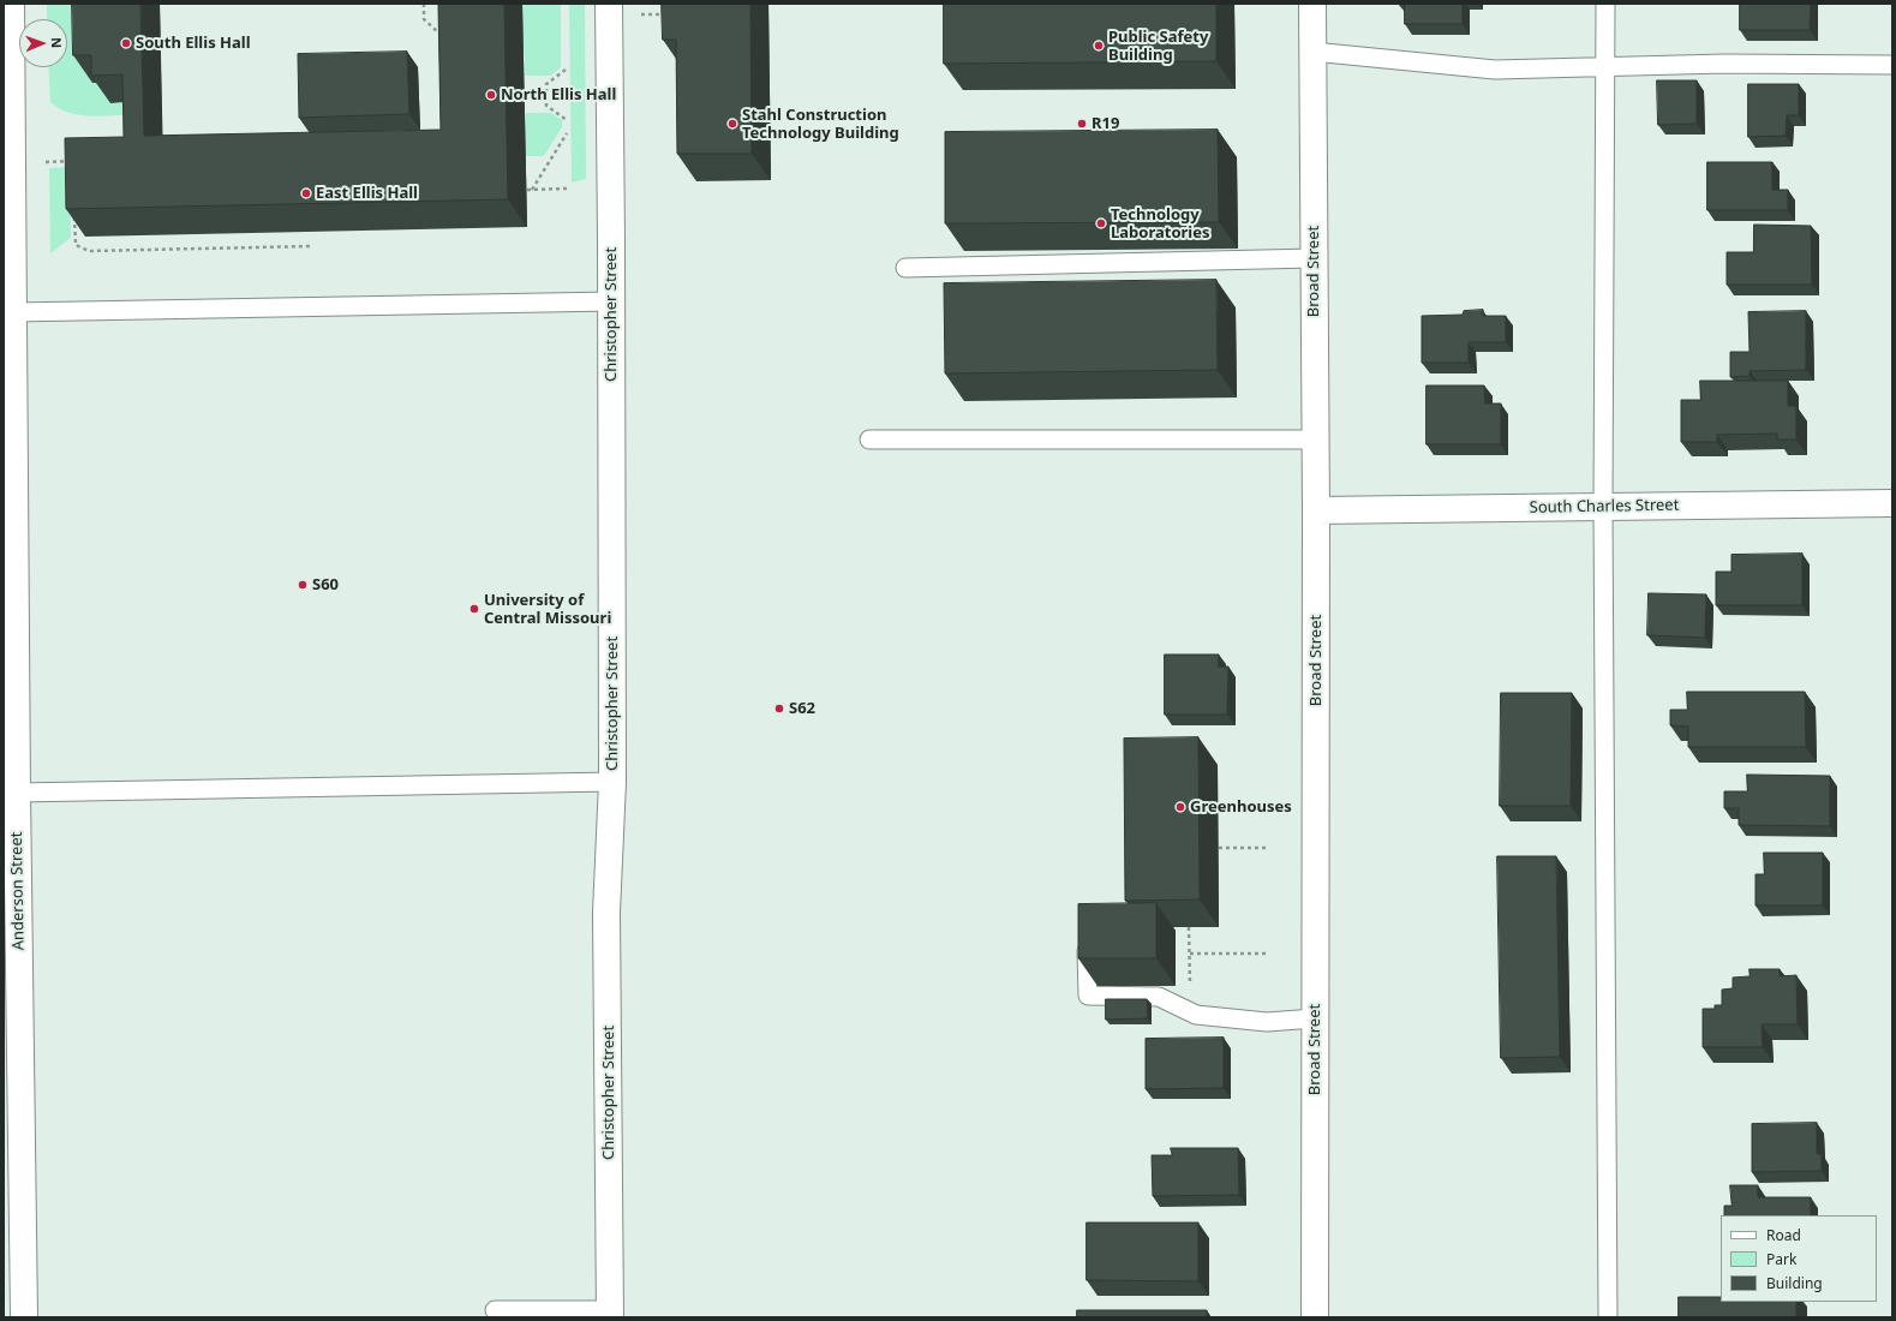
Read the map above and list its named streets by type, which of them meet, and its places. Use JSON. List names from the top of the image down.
{
  "streets": {
    "street": [
      "Broad Street",
      "Christopher Street",
      "South Charles Street",
      "Anderson Street"
    ]
  },
  "crossings": [
    ["Broad Street", "South Charles Street"]
  ],
  "places": [
    "South Ellis Hall",
    "Public Safety Building",
    "North Ellis Hall",
    "Stahl Construction Technology Building",
    "R19",
    "East Ellis Hall",
    "Technology Laboratories",
    "S60",
    "University of Central Missouri",
    "S62",
    "Greenhouses"
  ],
  "legend": ["Road", "Park", "Building"],
  "north": "right"
}
